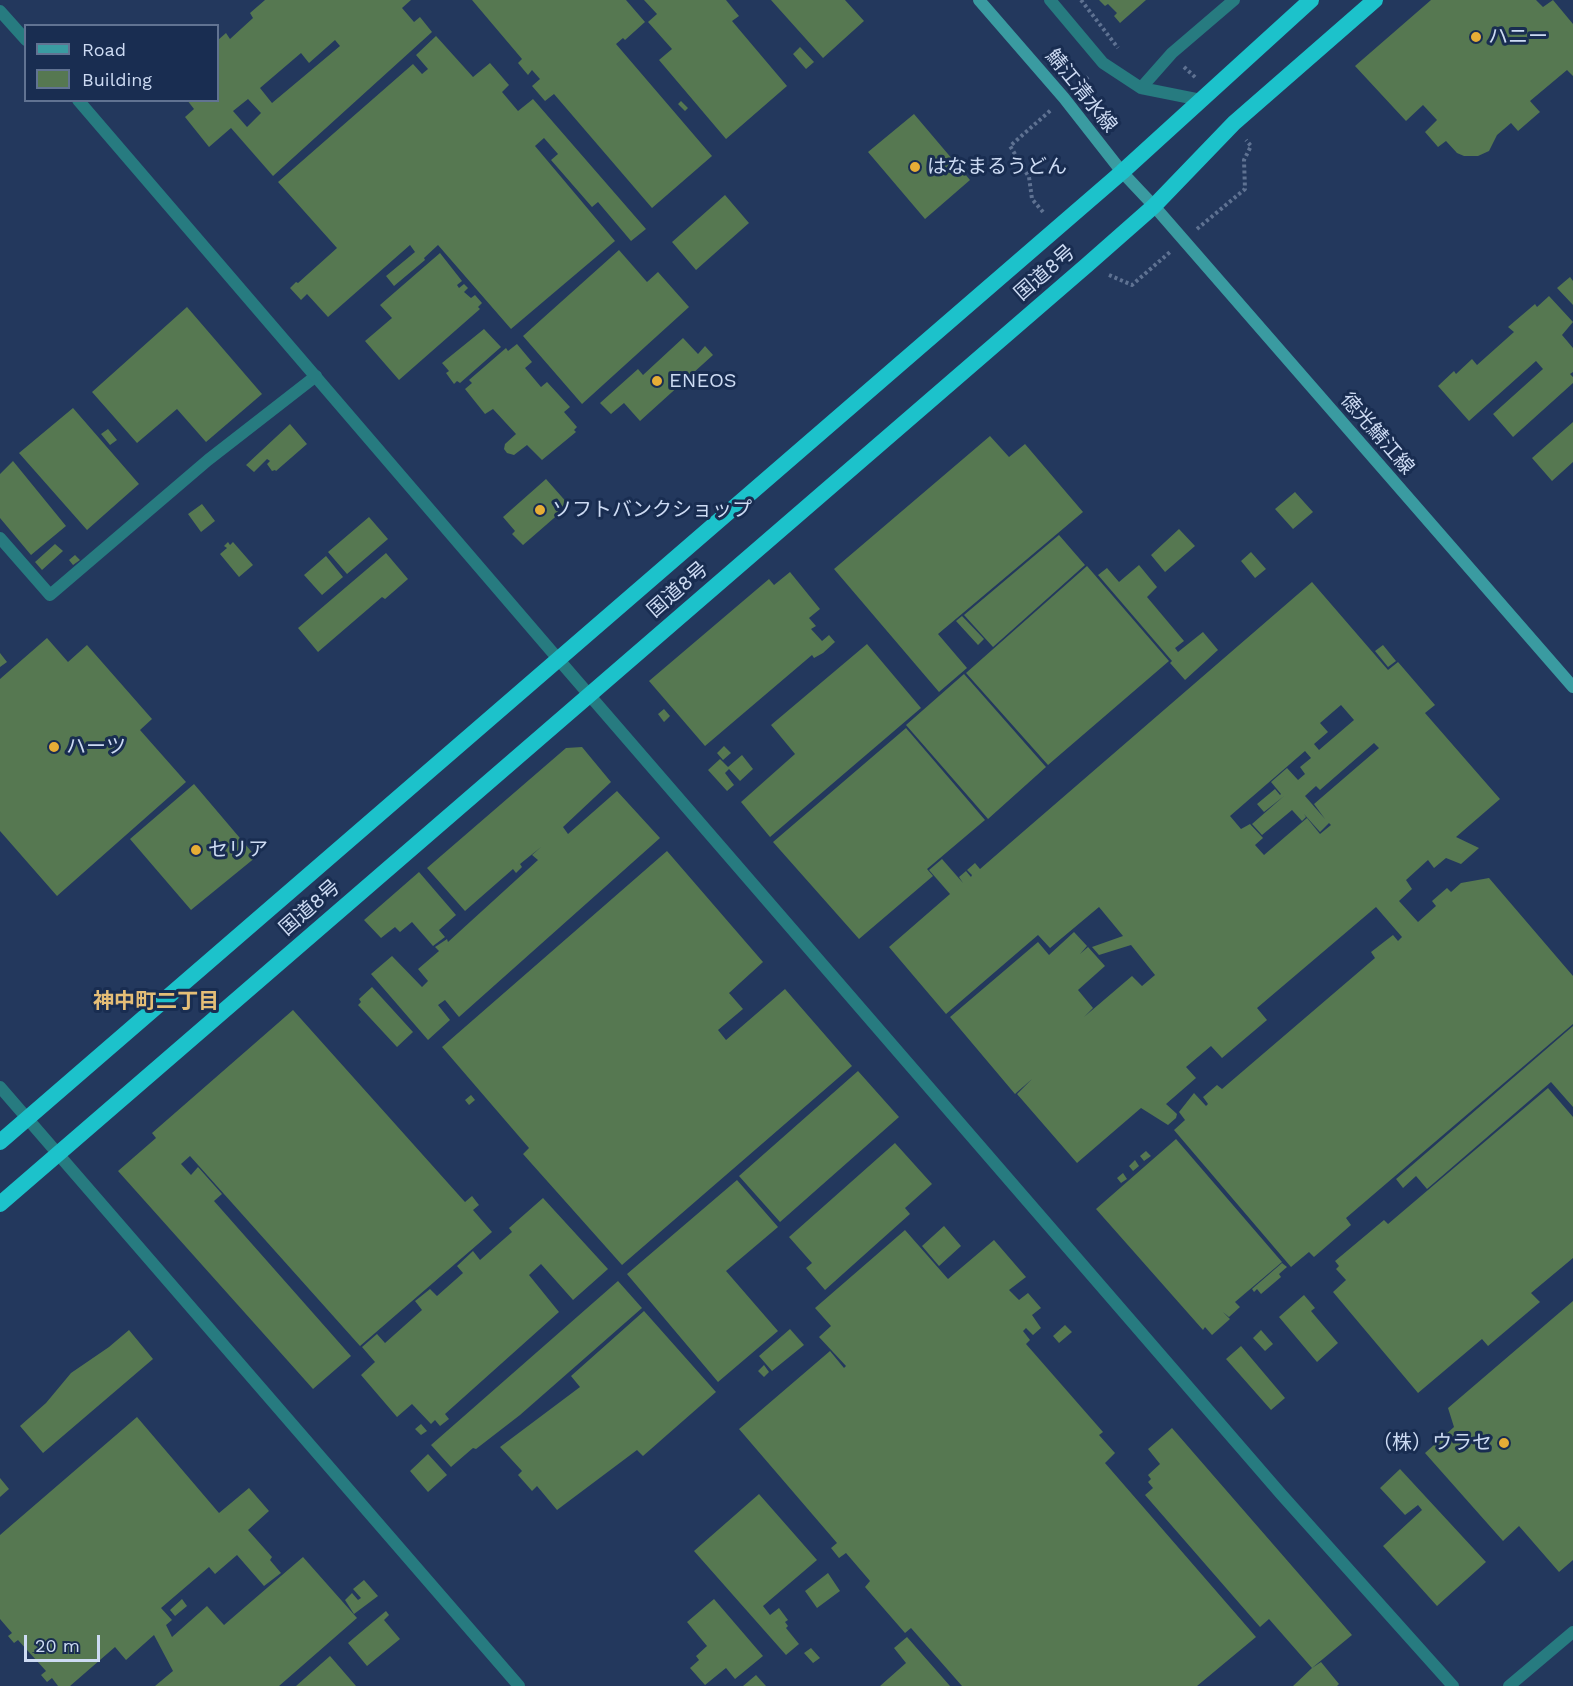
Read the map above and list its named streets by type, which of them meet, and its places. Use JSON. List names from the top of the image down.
{
  "streets": {
    "highway": ["国道8号"],
    "main road": ["鯖江清水線", "徳光鯖江線"]
  },
  "crossings": [
    ["鯖江清水線", "国道8号"],
    ["鯖江清水線", "徳光鯖江線"],
    ["国道8号", "徳光鯖江線"]
  ],
  "districts": ["神中町二丁目"],
  "places": [
    "ハニー",
    "はなまるうどん",
    "ENEOS",
    "ソフトバンクショップ",
    "ハーツ",
    "セリア",
    "（株）ウラセ"
  ],
  "legend": ["Road", "Building"],
  "scale_bar": "20 m"
}
